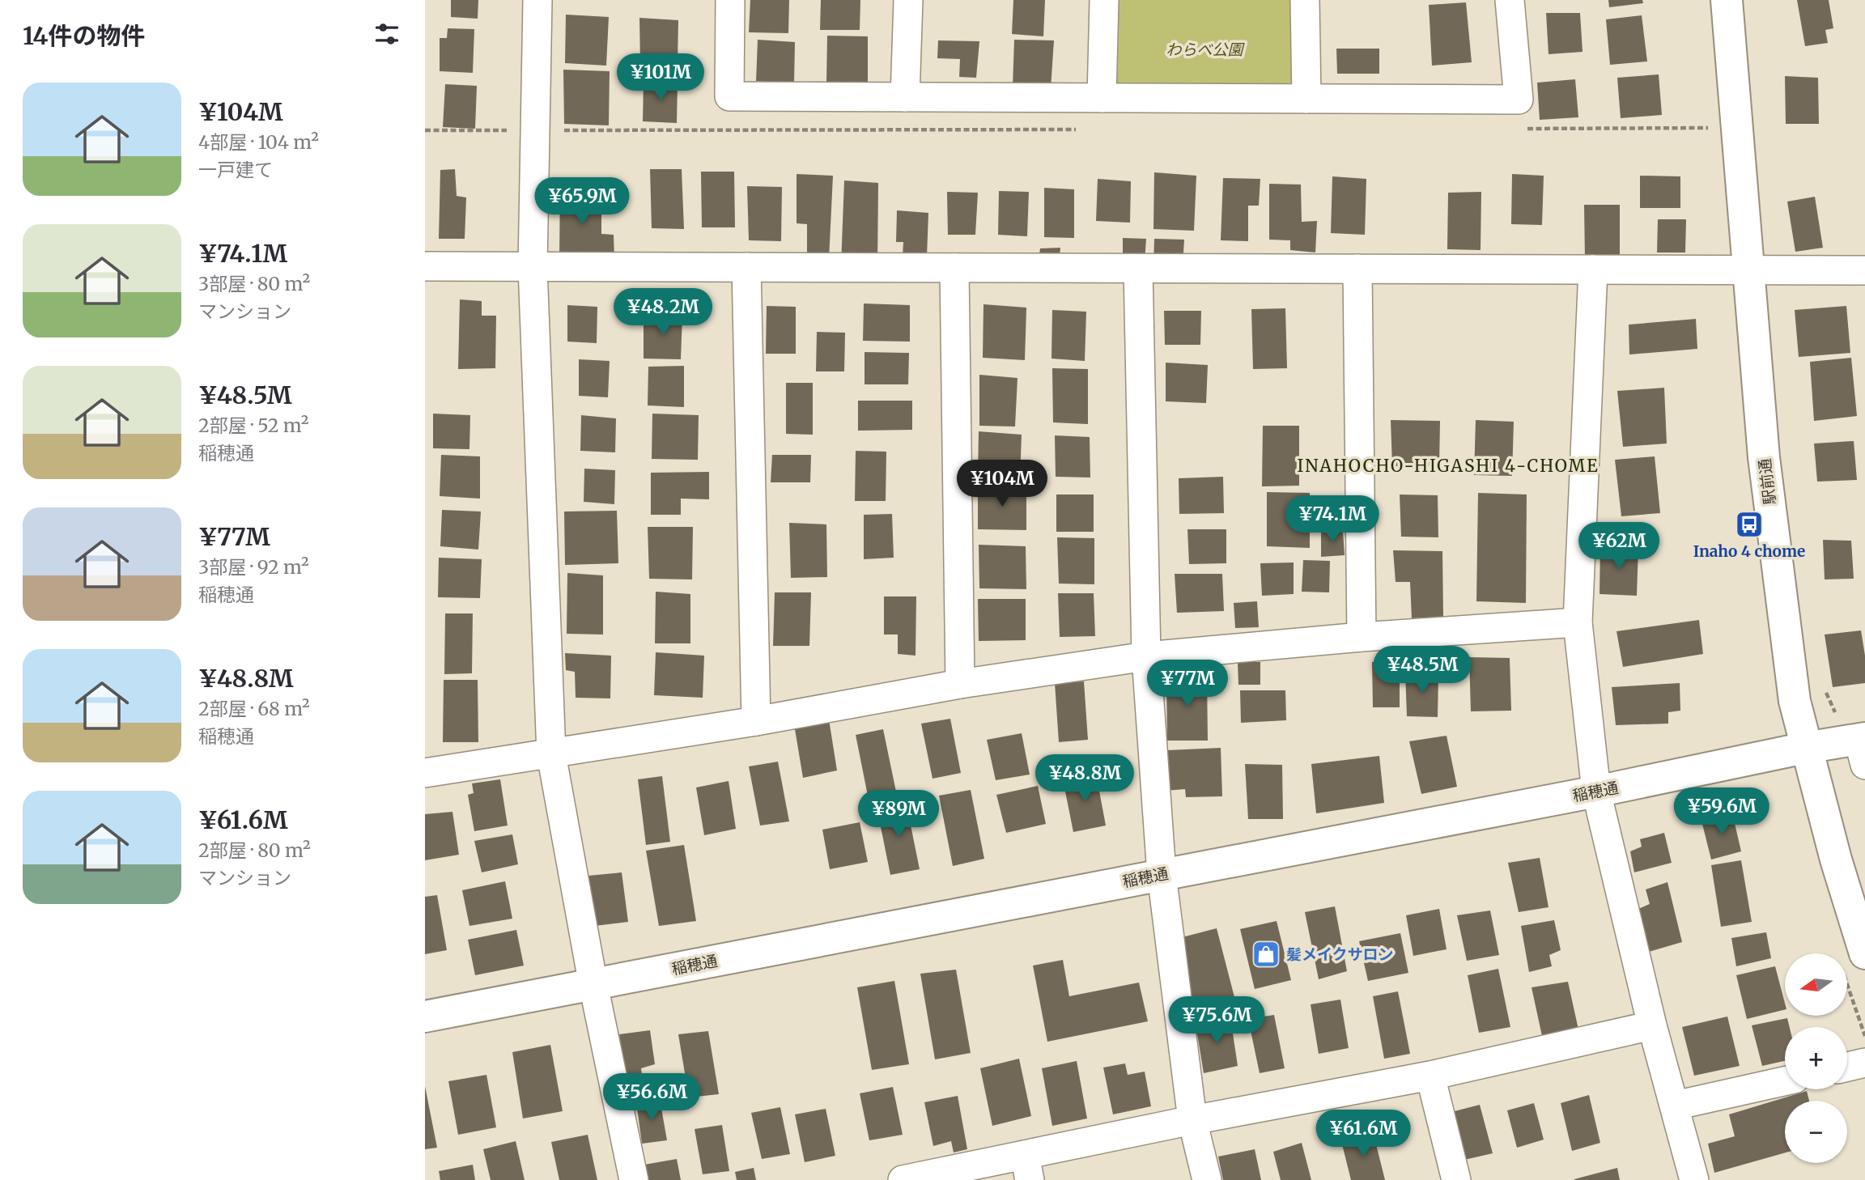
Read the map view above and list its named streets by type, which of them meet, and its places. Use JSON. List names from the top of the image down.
{
  "streets": {
    "street": ["駅前通", "稲穂通"]
  },
  "crossings": [
    ["駅前通", "稲穂通"]
  ],
  "districts": ["INAHOCHO-HIGASHI 4-CHOME"],
  "parks": ["わらべ公園"],
  "places": {
    "bus stop": ["Inaho 4 chome"],
    "shop": ["髪メイクサロン"]
  },
  "north": "left",
  "page": {
    "heading": "14件の物件",
    "price": [
      "¥101M",
      "¥65.9M",
      "¥48.2M",
      "¥104M",
      "¥74.1M",
      "¥62M",
      "¥48.5M",
      "¥77M",
      "¥48.8M",
      "¥59.6M",
      "¥89M",
      "¥75.6M",
      "¥56.6M",
      "¥61.6M"
    ],
    "list": [
      {
        "name": "¥104M",
        "note": "4部屋 · 104 m² · 一戸建て"
      },
      {
        "name": "¥74.1M",
        "note": "3部屋 · 80 m² · マンション"
      },
      {
        "name": "¥48.5M",
        "note": "2部屋 · 52 m² · 稲穂通"
      },
      {
        "name": "¥77M",
        "note": "3部屋 · 92 m² · 稲穂通"
      },
      {
        "name": "¥48.8M",
        "note": "2部屋 · 68 m² · 稲穂通"
      },
      {
        "name": "¥61.6M",
        "note": "2部屋 · 80 m² · マンション"
      }
    ],
    "map_buttons": ["+", "−"]
  }
}
